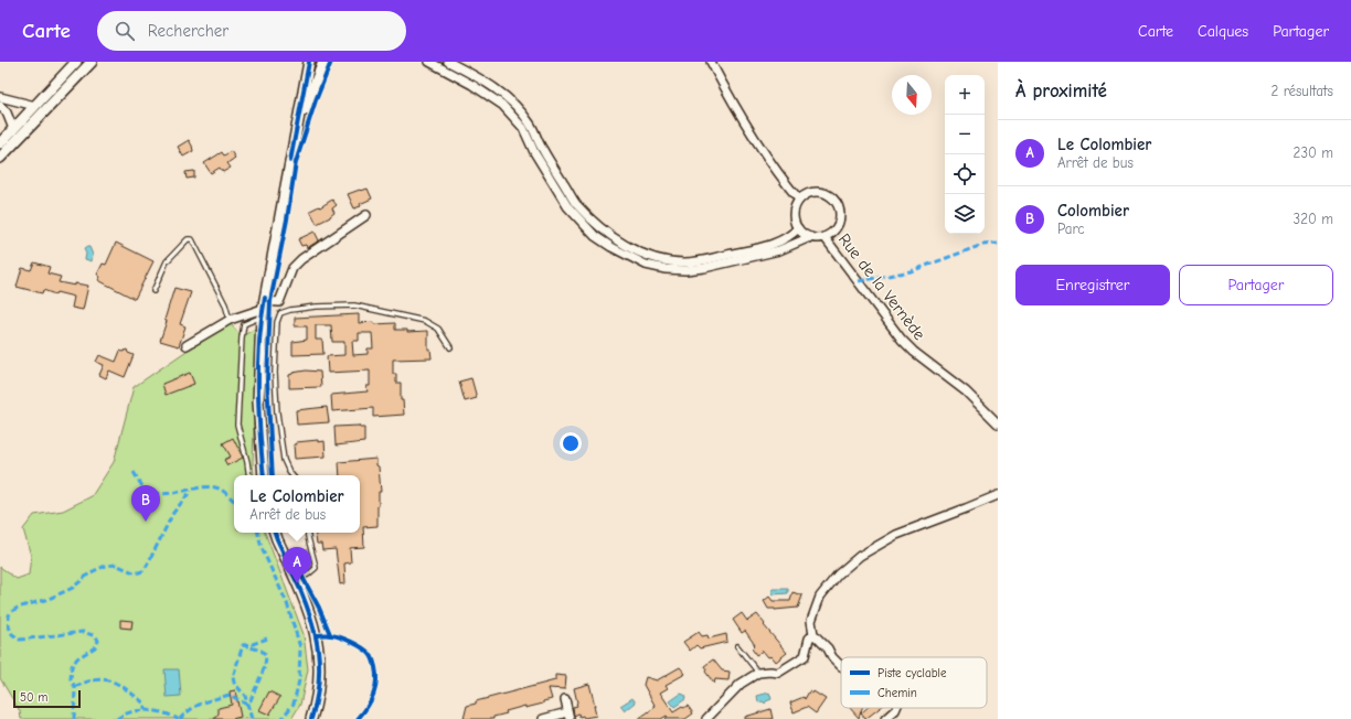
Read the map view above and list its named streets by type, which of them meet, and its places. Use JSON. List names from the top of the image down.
{
  "streets": {
    "street": ["Rue de la Vernède"]
  },
  "legend": ["Piste cyclable", "Chemin"],
  "scale_bar": "50 m",
  "north": "bottom",
  "page": {
    "header": "Carte",
    "search": "Rechercher",
    "nav": ["Carte", "Calques", "Partager"],
    "heading": ["À proximité", "2 résultats"],
    "map_buttons": ["+", "−"],
    "list": [
      {
        "mark": "A",
        "name": "Le Colombier",
        "note": "Arrêt de bus",
        "value": "230 m"
      },
      {
        "mark": "B",
        "name": "Colombier",
        "note": "Parc",
        "value": "320 m"
      }
    ],
    "buttons": ["Enregistrer", "Partager"],
    "popup": ["Le Colombier", "Arrêt de bus"],
    "pins": ["B", "A"],
    "scale": "50 m"
  }
}
